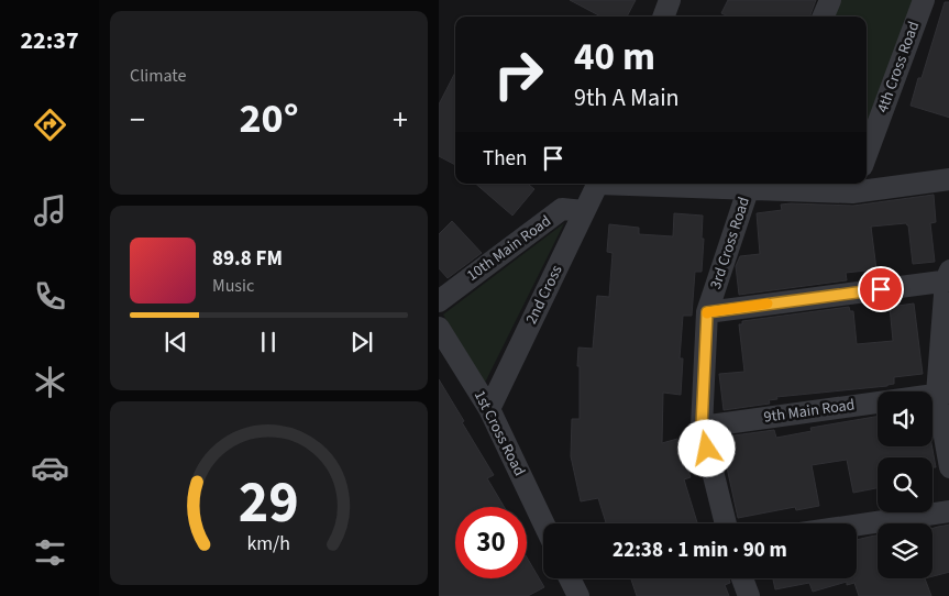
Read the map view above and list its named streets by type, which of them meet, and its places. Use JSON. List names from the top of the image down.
{
  "streets": {
    "street": [
      "4th Cross Road",
      "3rd Cross Road",
      "10th Main Road",
      "2nd Cross",
      "9th Main Road",
      "1st Cross Road"
    ]
  },
  "crossings": [
    ["3rd Cross Road", "9th Main Road"],
    ["10th Main Road", "2nd Cross"],
    ["2nd Cross", "1st Cross Road"]
  ],
  "page": {
    "tabs": "22:37",
    "tile": "Climate",
    "turn": ["40 m", "9th A Main"],
    "heat": ["−", "20°", "+"],
    "then": "Then",
    "song": ["89.8 FM", "Music"],
    "limit": "30",
    "trip": "22:38 · 1 min · 90 m",
    "gauge": ["29", "km/h"]
  }
}
